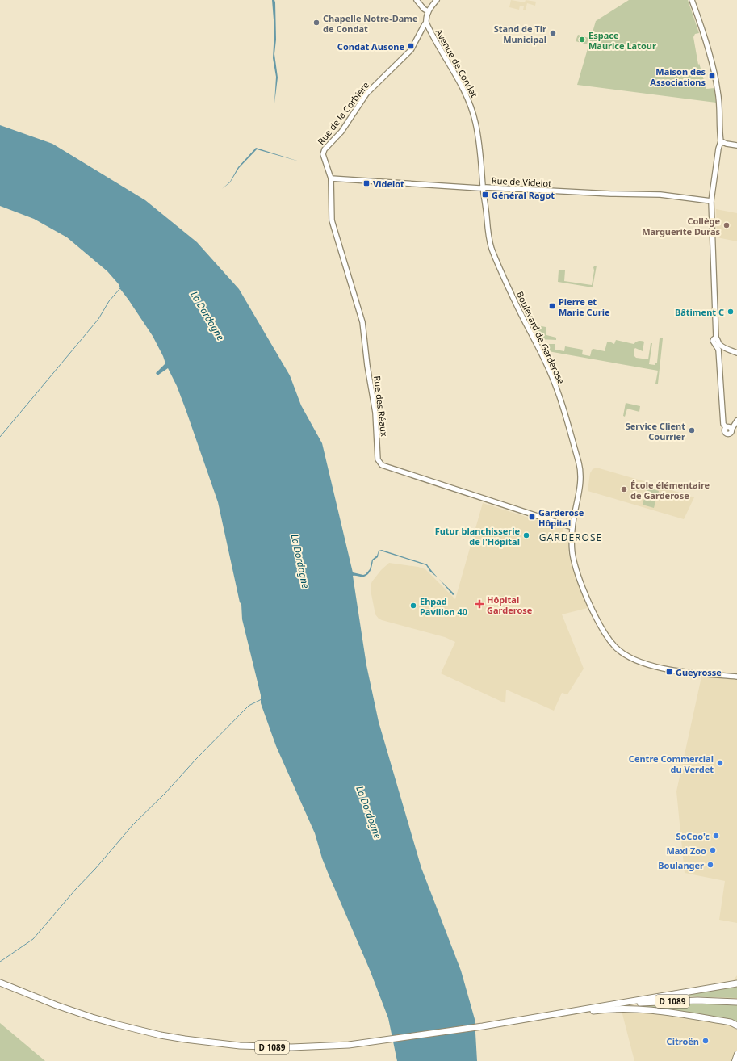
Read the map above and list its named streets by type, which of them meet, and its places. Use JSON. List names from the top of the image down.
{
  "streets": {
    "highway": ["D 1089"],
    "street": [
      "Avenue de Condat",
      "Rue de la Corbière",
      "Rue de Videlot",
      "Boulevard de Garderose",
      "Rue des Réaux"
    ]
  },
  "crossings": [
    ["Avenue de Condat", "Rue de la Corbière"],
    ["Avenue de Condat", "Rue de Videlot"],
    ["Avenue de Condat", "Boulevard de Garderose"],
    ["Rue de la Corbière", "Rue des Réaux"],
    ["Rue de Videlot", "Boulevard de Garderose"],
    ["Rue de Videlot", "Rue des Réaux"],
    ["Boulevard de Garderose", "Rue des Réaux"]
  ],
  "districts": ["GARDEROSE"],
  "water": ["La Dordogne"],
  "places": {
    "other": [
      "Chapelle Notre-Dame de Condat",
      "Stand de Tir Municipal",
      "Espace Maurice Latour",
      "Collège Marguerite Duras",
      "Bâtiment C",
      "Service Client Courrier",
      "École élémentaire de Garderose",
      "Futur blanchisserie de l'Hôpital",
      "Ehpad Pavillon 40",
      "Centre Commercial du Verdet",
      "SoCoo'c",
      "Maxi Zoo",
      "Boulanger",
      "Citroën"
    ],
    "transit": [
      "Condat Ausone",
      "Maison des Associations",
      "Videlot",
      "Général Ragot",
      "Pierre et Marie Curie",
      "Garderose Hôpital",
      "Gueyrosse"
    ],
    "health": ["Hôpital Garderose"]
  }
}
